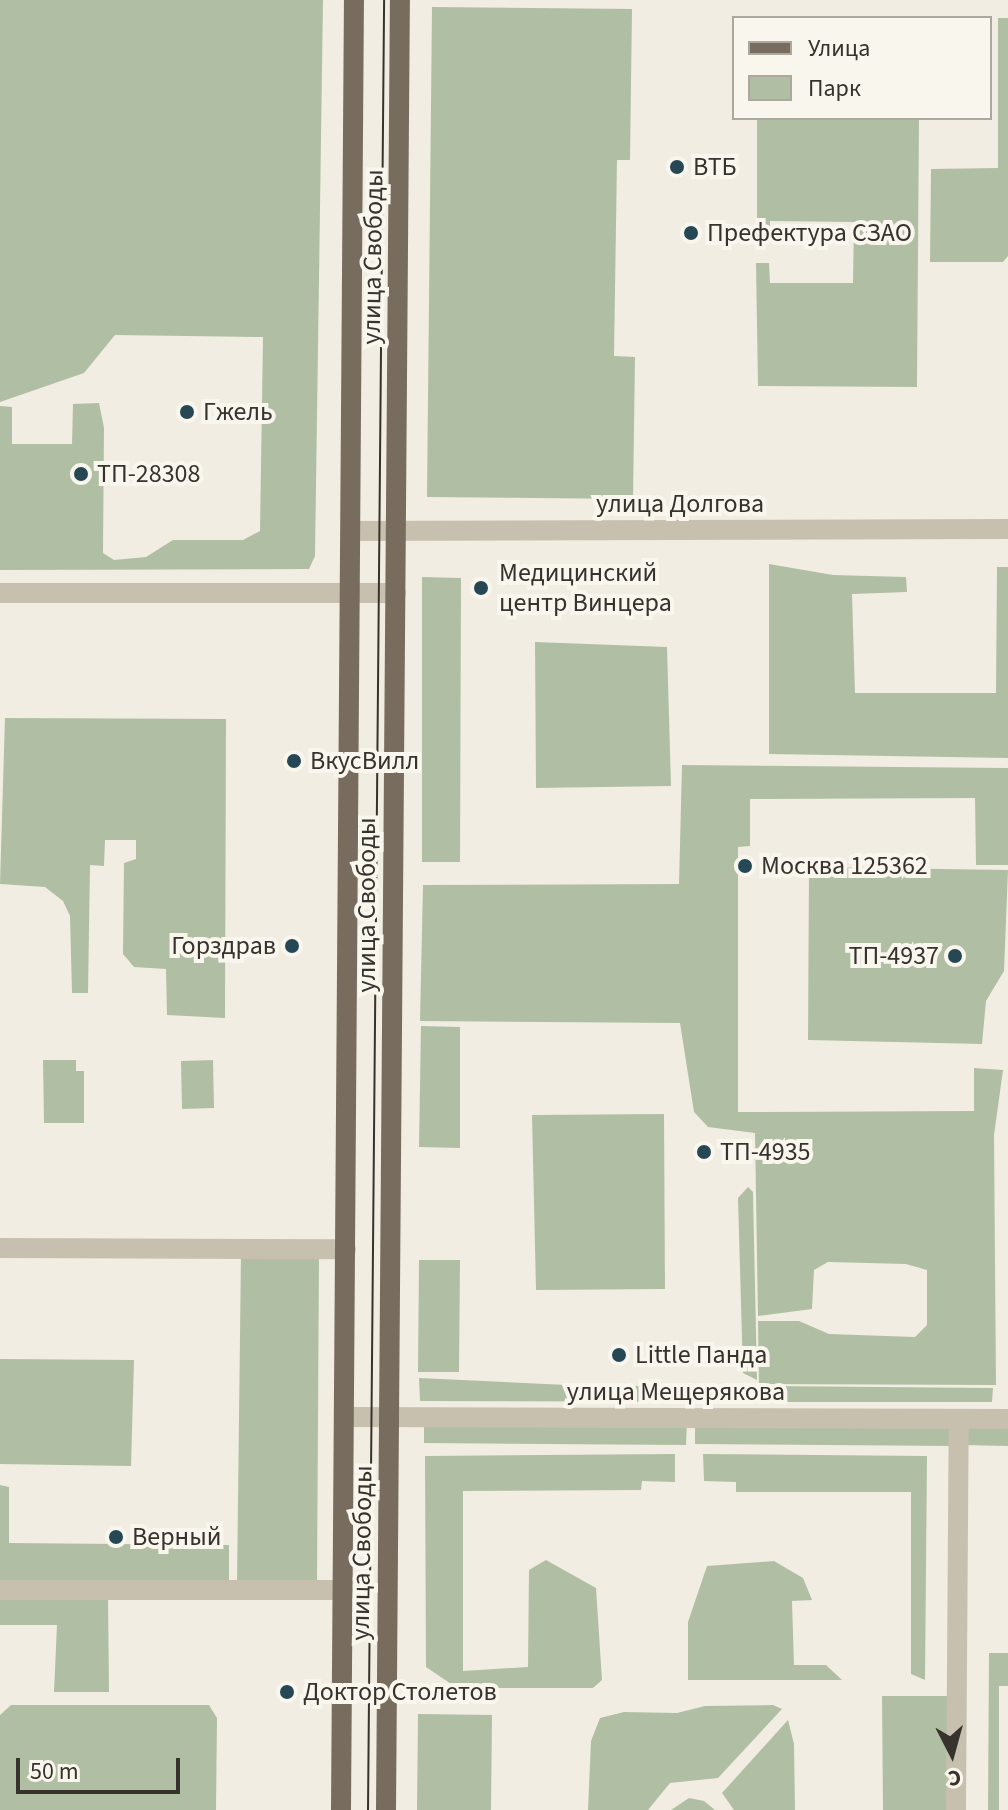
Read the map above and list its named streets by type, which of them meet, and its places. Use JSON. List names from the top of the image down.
{
  "streets": {
    "main road": ["улица Свободы"],
    "street": ["улица Долгова", "улица Мещерякова"]
  },
  "crossings": [
    ["улица Свободы", "улица Долгова"],
    ["улица Свободы", "улица Мещерякова"]
  ],
  "places": [
    "ВТБ",
    "Префектура СЗАО",
    "Гжель",
    "ТП-28308",
    "Медицинский центр Винцера",
    "ВкусВилл",
    "Москва 125362",
    "Горздрав",
    "ТП-4937",
    "ТП-4935",
    "Little Панда",
    "Верный",
    "Доктор Столетов"
  ],
  "legend": ["Улица", "Парк"],
  "scale_bar": "50 m",
  "north": "bottom"
}
